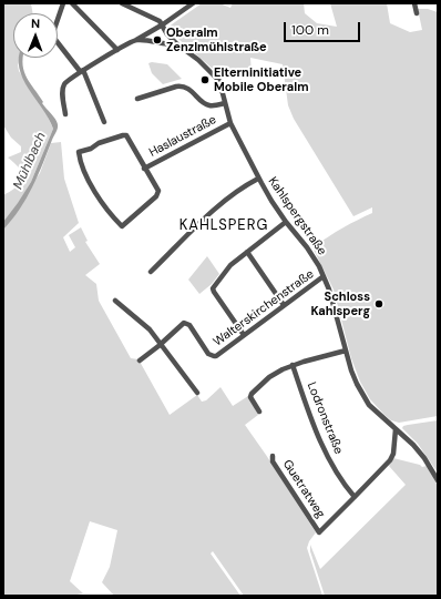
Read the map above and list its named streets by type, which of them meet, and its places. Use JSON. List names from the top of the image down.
{
  "streets": {
    "street": [
      "Haslaustraße",
      "Kahlspergstraße",
      "Walterskirchenstraße",
      "Lodronstraße",
      "Guetratweg"
    ]
  },
  "crossings": [
    ["Haslaustraße", "Kahlspergstraße"],
    ["Kahlspergstraße", "Walterskirchenstraße"],
    ["Lodronstraße", "Guetratweg"]
  ],
  "districts": ["KAHLSPERG"],
  "water": ["Mühlbach"],
  "places": ["Oberalm Zenzlmühlstraße", "Elterninitiative Mobile Oberalm", "Schloss Kahlsperg"],
  "scale_bar": "100 m",
  "north": "top"
}
